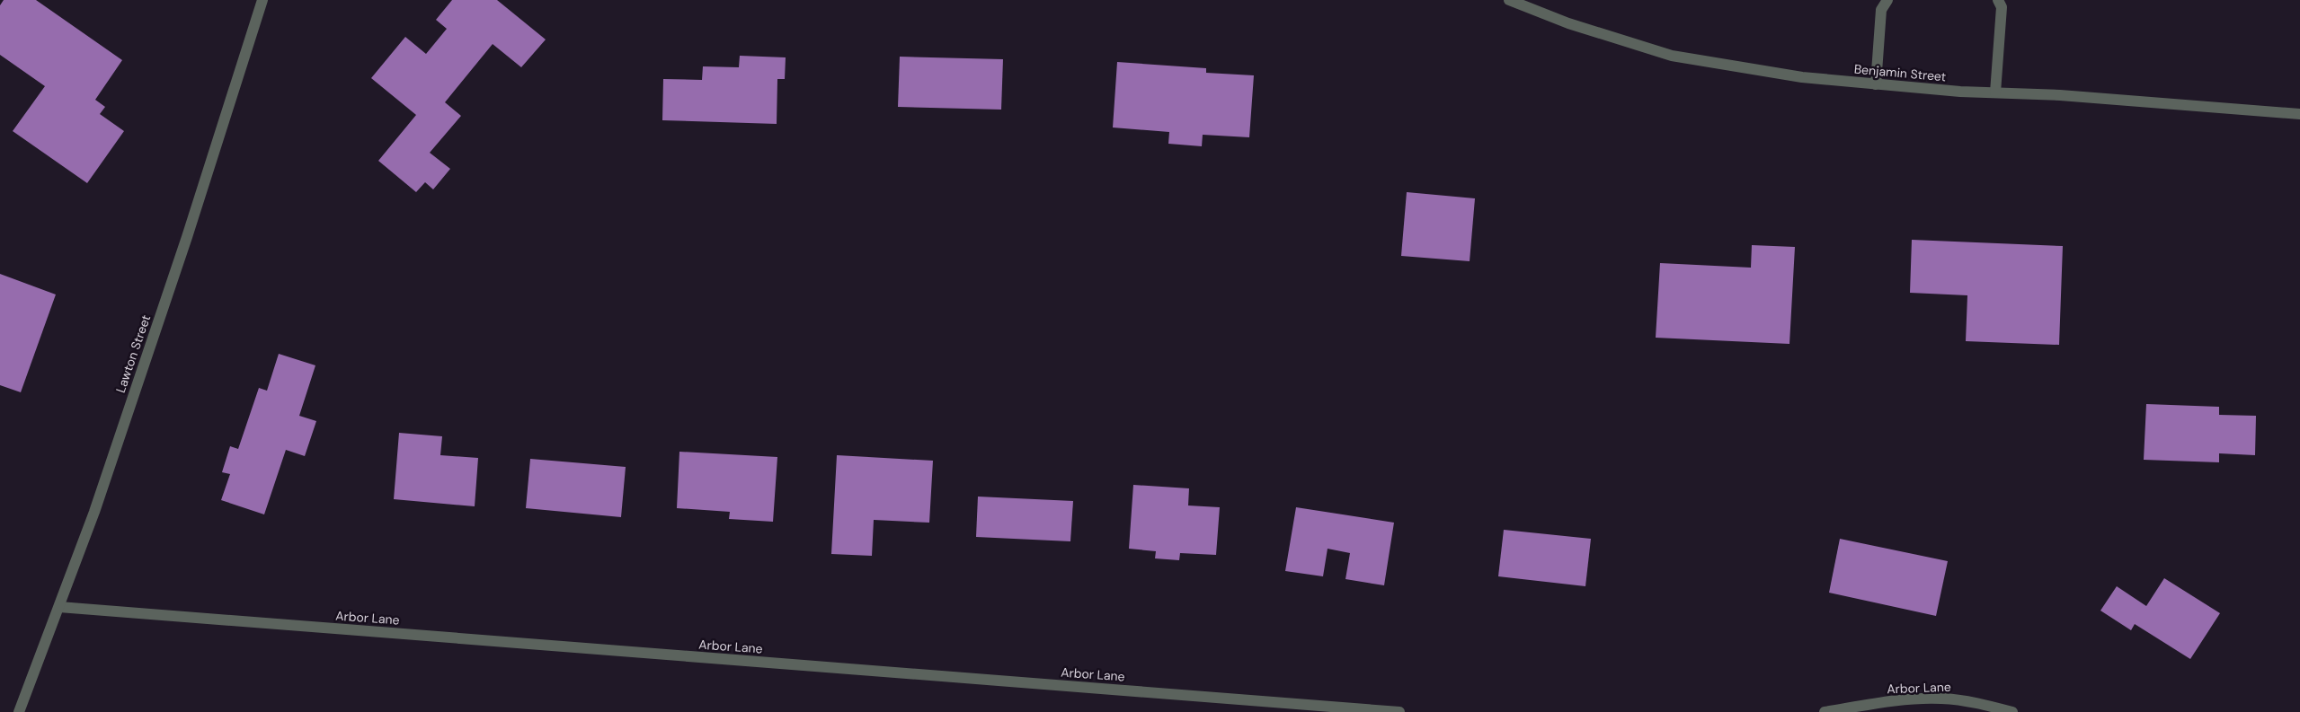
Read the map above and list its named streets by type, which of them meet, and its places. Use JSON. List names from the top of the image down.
{
  "streets": {
    "street": ["Benjamin Street", "Lawton Street", "Arbor Lane"]
  },
  "crossings": [
    ["Lawton Street", "Arbor Lane"]
  ]
}
